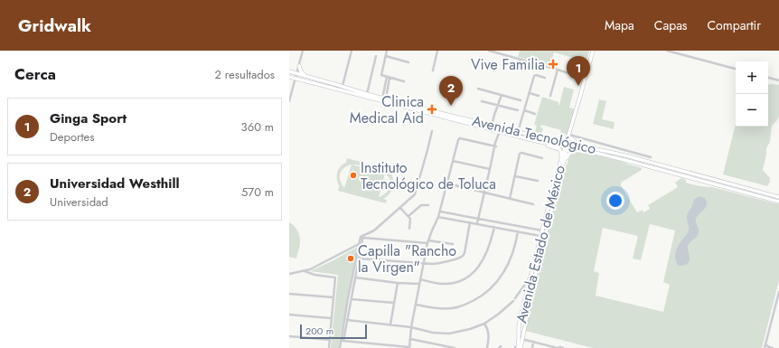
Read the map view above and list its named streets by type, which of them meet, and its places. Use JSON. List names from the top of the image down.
{
  "streets": {
    "main road": ["Avenida Tecnológico", "Avenida Estado de México"]
  },
  "crossings": [
    ["Avenida Tecnológico", "Avenida Estado de México"]
  ],
  "places": {
    "health": ["Vive Familia", "Clinica Medical Aid"],
    "other": ["Instituto Tecnológico de Toluca", "Capilla \"Rancho la Virgen\""]
  },
  "scale_bar": "200 m",
  "page": {
    "header": "Gridwalk",
    "nav": ["Mapa", "Capas", "Compartir"],
    "heading": ["Cerca", "2 resultados"],
    "pins": ["1", "2"],
    "map_buttons": ["+", "−"],
    "list": [
      {
        "mark": "1",
        "name": "Ginga Sport",
        "note": "Deportes",
        "value": "360 m"
      },
      {
        "mark": "2",
        "name": "Universidad Westhill",
        "note": "Universidad",
        "value": "570 m"
      }
    ],
    "scale": "200 m"
  }
}
